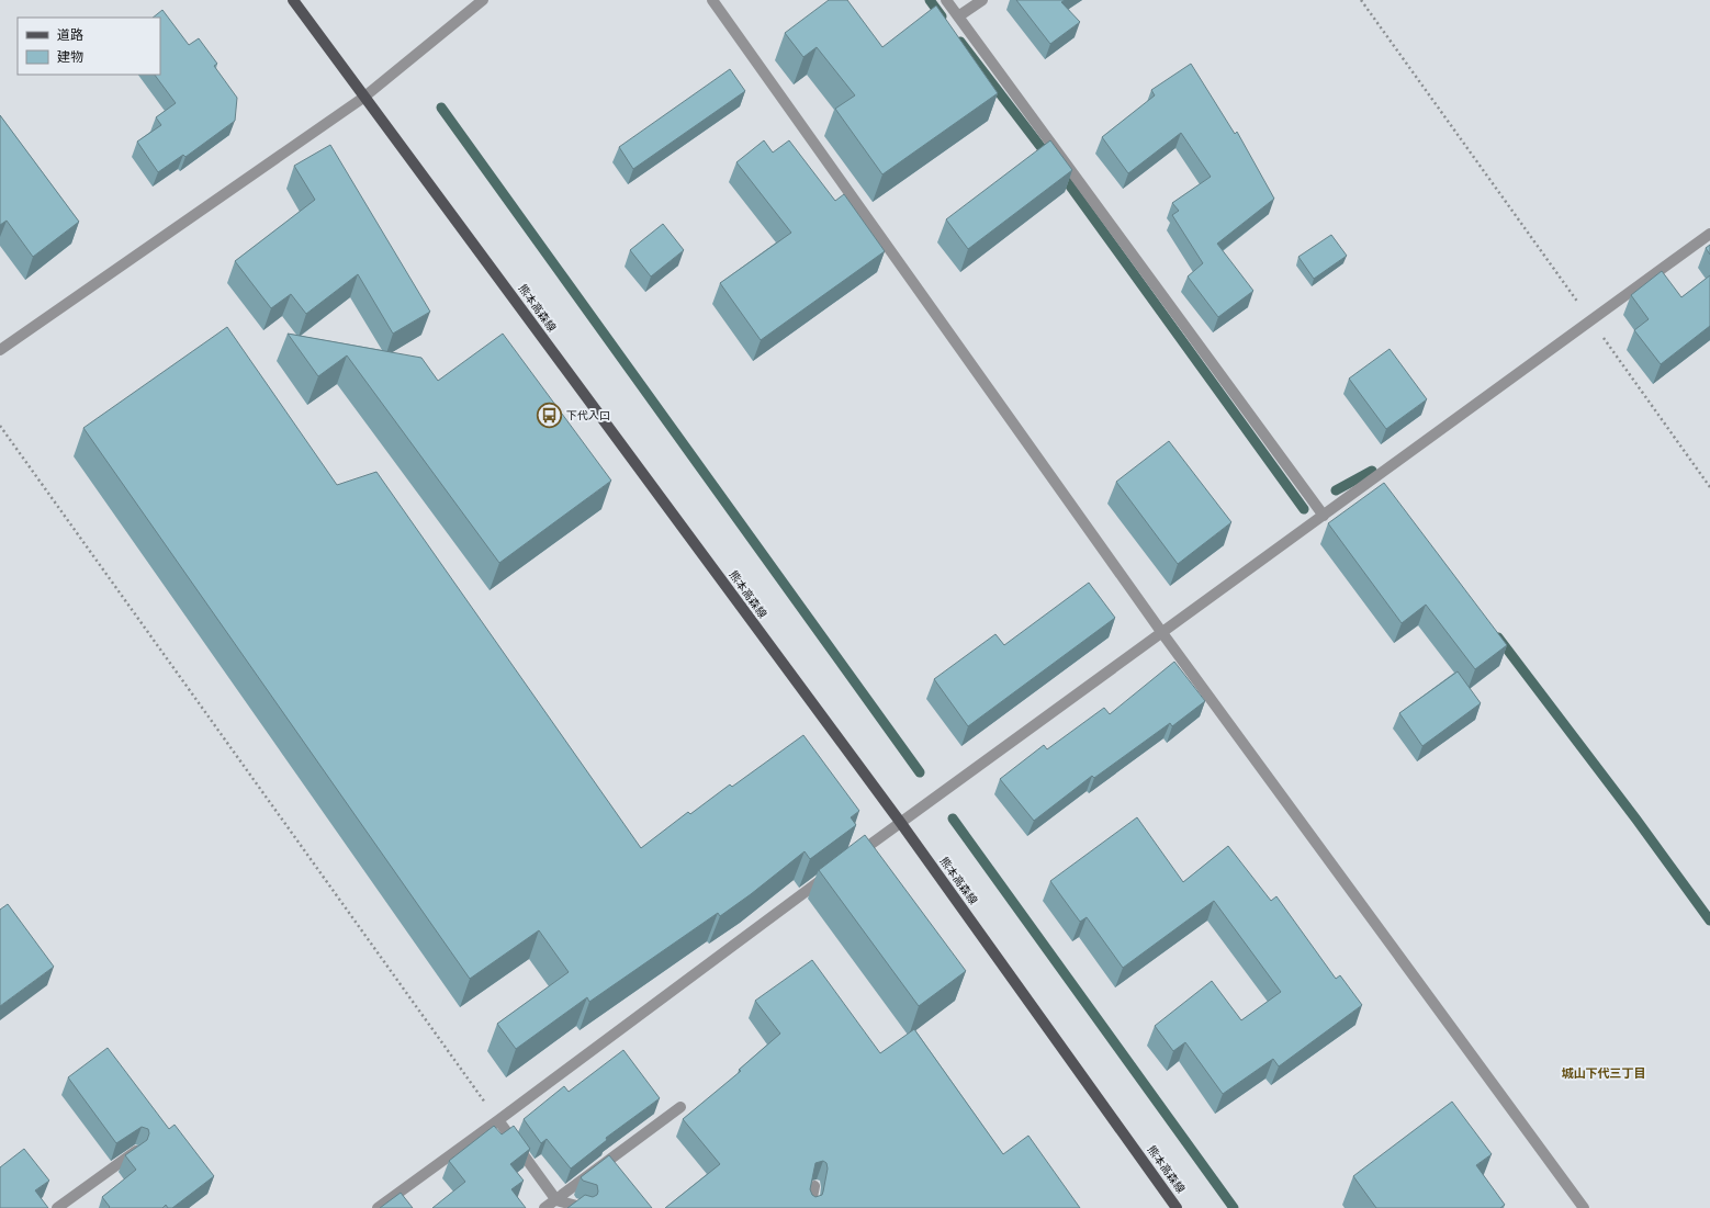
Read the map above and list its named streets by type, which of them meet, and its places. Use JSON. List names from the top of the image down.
{
  "streets": {
    "main road": ["熊本高森線"]
  },
  "districts": ["城山下代三丁目"],
  "places": {
    "bus stop": ["下代入口"]
  },
  "legend": ["道路", "建物"]
}
